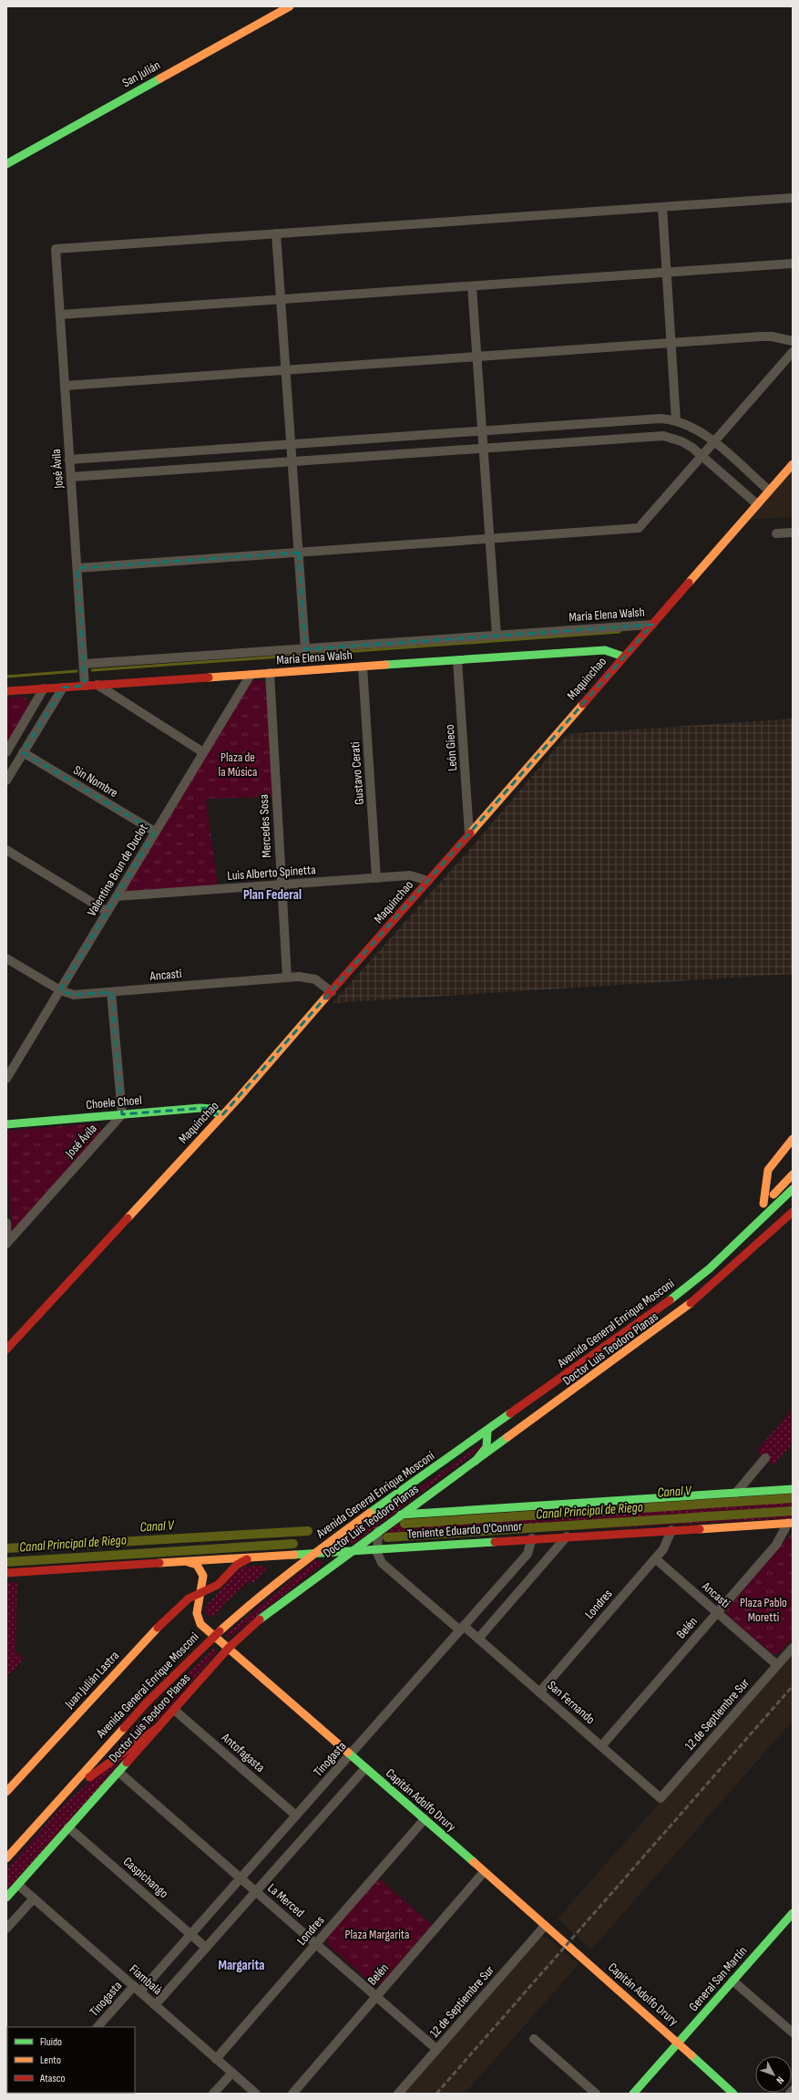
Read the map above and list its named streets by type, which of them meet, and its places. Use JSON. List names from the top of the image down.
{
  "streets": {
    "main road": [
      "San Julián",
      "María Elena Walsh",
      "Maquinchao",
      "Choele Choel",
      "Avenida General Enrique Mosconi",
      "Doctor Luis Teodoro Planas",
      "Teniente Eduardo O'Connor",
      "Juan Julián Lastra",
      "Capitán Adolfo Drury",
      "General San Martín"
    ],
    "street": [
      "José Ávila",
      "León Gieco",
      "Gustavo Cerati",
      "Sin Nombre",
      "Mercedes Sosa",
      "Valentina Brun de Duclot",
      "Luis Alberto Spinetta",
      "Ancasti",
      "Londres",
      "Belén",
      "San Fernando",
      "12 de Septiembre Sur",
      "Antofagasta",
      "Tinogasta",
      "Caspichango",
      "La Merced",
      "Fiambalá"
    ]
  },
  "crossings": [
    ["José Ávila", "María Elena Walsh"],
    ["José Ávila", "Choele Choel"],
    ["María Elena Walsh", "Maquinchao"],
    ["María Elena Walsh", "León Gieco"],
    ["María Elena Walsh", "Gustavo Cerati"],
    ["María Elena Walsh", "Mercedes Sosa"],
    ["María Elena Walsh", "Valentina Brun de Duclot"],
    ["Maquinchao", "León Gieco"],
    ["Maquinchao", "Luis Alberto Spinetta"],
    ["Maquinchao", "Ancasti"],
    ["Maquinchao", "Choele Choel"],
    ["Gustavo Cerati", "Luis Alberto Spinetta"],
    ["Sin Nombre", "Valentina Brun de Duclot"],
    ["Mercedes Sosa", "Luis Alberto Spinetta"],
    ["Mercedes Sosa", "Ancasti"],
    ["Valentina Brun de Duclot", "Luis Alberto Spinetta"],
    ["Valentina Brun de Duclot", "Ancasti"],
    ["Ancasti", "Londres"],
    ["Ancasti", "Belén"],
    ["Ancasti", "12 de Septiembre Sur"],
    ["Avenida General Enrique Mosconi", "Teniente Eduardo O'Connor"],
    ["Avenida General Enrique Mosconi", "Capitán Adolfo Drury"],
    ["Doctor Luis Teodoro Planas", "Teniente Eduardo O'Connor"],
    ["Doctor Luis Teodoro Planas", "San Fernando"],
    ["Doctor Luis Teodoro Planas", "Antofagasta"],
    ["Doctor Luis Teodoro Planas", "Capitán Adolfo Drury"],
    ["Doctor Luis Teodoro Planas", "Caspichango"],
    ["Doctor Luis Teodoro Planas", "La Merced"],
    ["Doctor Luis Teodoro Planas", "Fiambalá"],
    ["Teniente Eduardo O'Connor", "Londres"],
    ["Teniente Eduardo O'Connor", "Belén"],
    ["Teniente Eduardo O'Connor", "Juan Julián Lastra"],
    ["Teniente Eduardo O'Connor", "San Fernando"],
    ["Teniente Eduardo O'Connor", "Tinogasta"],
    ["Teniente Eduardo O'Connor", "Capitán Adolfo Drury"],
    ["Londres", "San Fernando"],
    ["Londres", "Capitán Adolfo Drury"],
    ["Londres", "La Merced"],
    ["Londres", "Fiambalá"],
    ["Belén", "San Fernando"],
    ["Belén", "Capitán Adolfo Drury"],
    ["Belén", "La Merced"],
    ["Juan Julián Lastra", "Capitán Adolfo Drury"],
    ["San Fernando", "12 de Septiembre Sur"],
    ["San Fernando", "Tinogasta"],
    ["12 de Septiembre Sur", "Capitán Adolfo Drury"],
    ["12 de Septiembre Sur", "La Merced"],
    ["Antofagasta", "Tinogasta"],
    ["Tinogasta", "Capitán Adolfo Drury"],
    ["Tinogasta", "Caspichango"],
    ["Tinogasta", "La Merced"],
    ["Tinogasta", "Fiambalá"],
    ["Capitán Adolfo Drury", "General San Martín"]
  ],
  "districts": ["Plan Federal", "Margarita"],
  "water": ["Canal V", "Canal Principal de Riego"],
  "parks": ["Plaza de la Música", "Plaza Pablo Moretti", "Plaza Margarita"],
  "legend": ["Fluido", "Lento", "Atasco"],
  "north": "bottom right"
}
